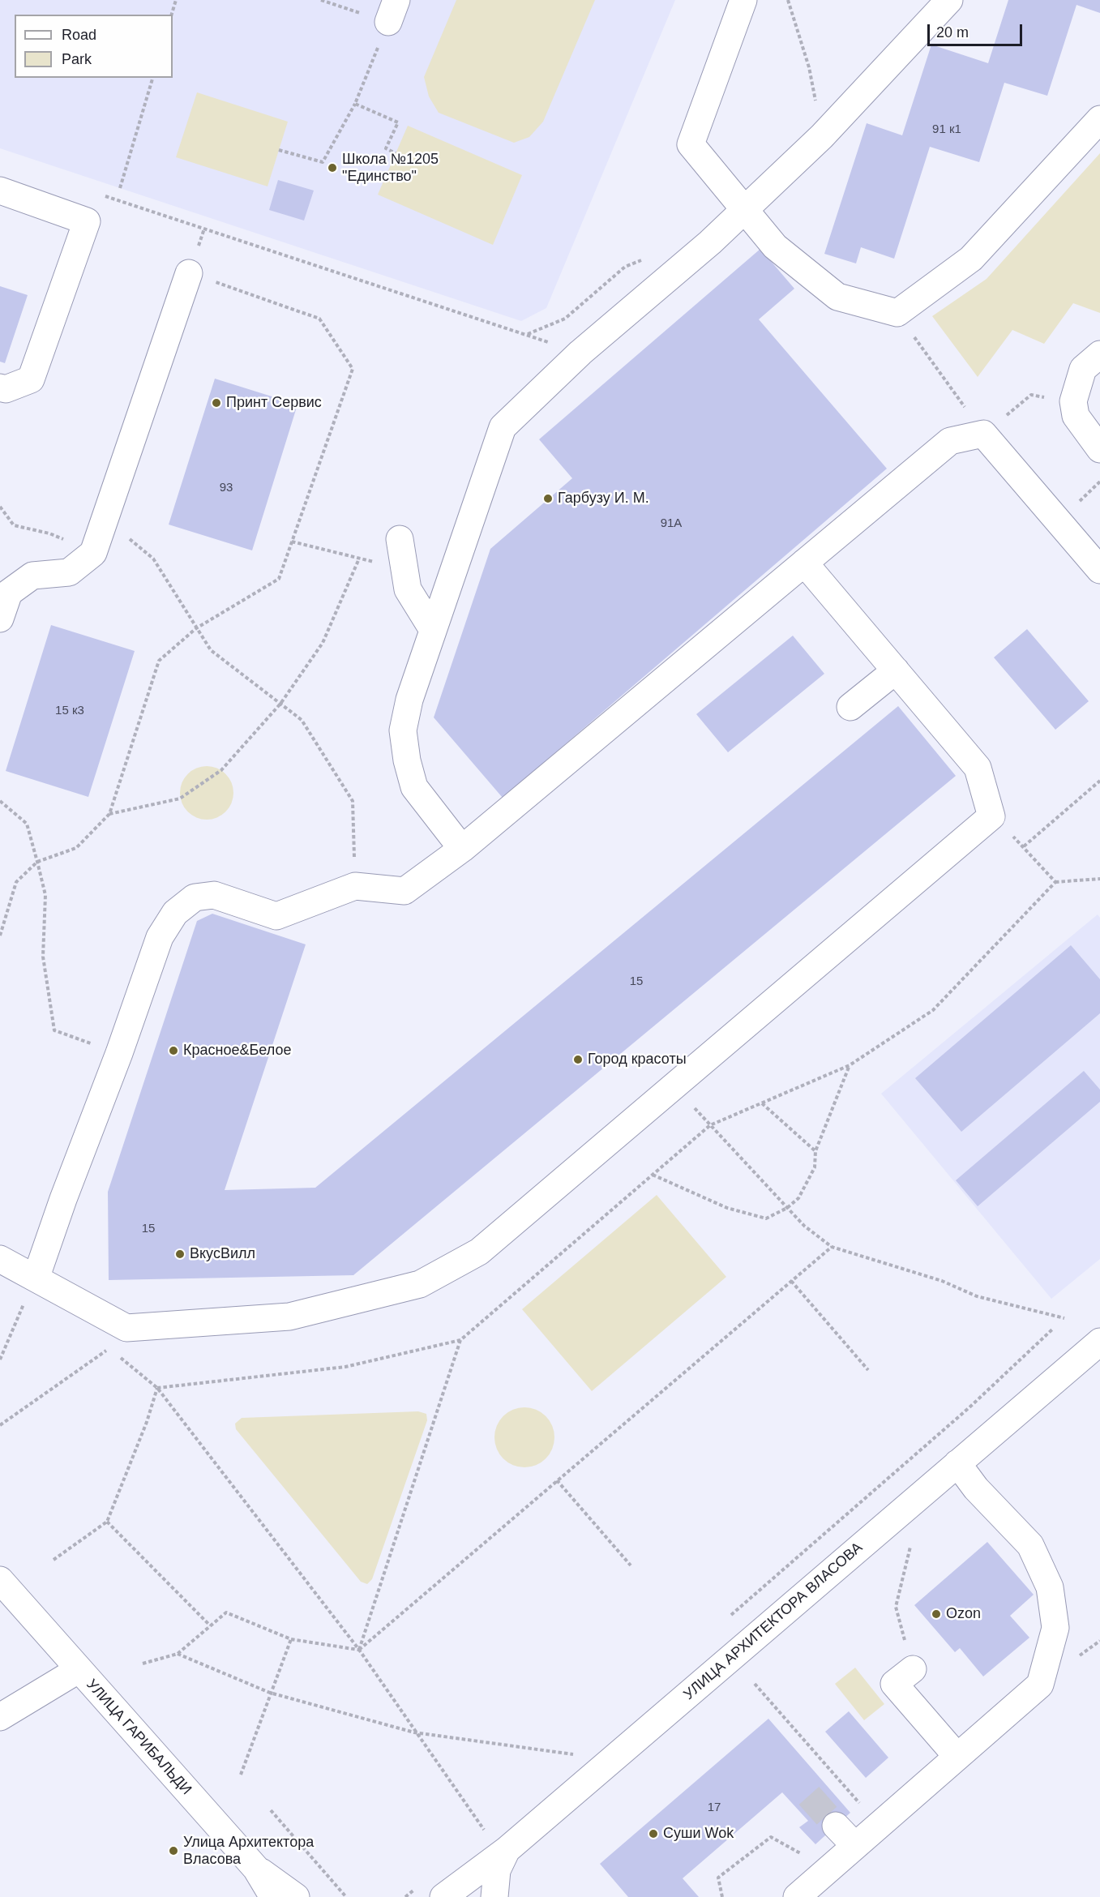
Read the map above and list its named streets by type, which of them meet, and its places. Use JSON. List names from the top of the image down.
{
  "streets": {
    "street": ["УЛИЦА АРХИТЕКТОРА ВЛАСОВА", "УЛИЦА ГАРИБАЛЬДИ"]
  },
  "places": [
    "Школа №1205 \"Единство\"",
    "Принт Сервис",
    "Гарбузу И. М.",
    "Красное&Белое",
    "Город красоты",
    "ВкусВилл",
    "Ozon",
    "Суши Wok",
    "Улица Архитектора Власова"
  ],
  "house_numbers": [
    "91 к1",
    "93",
    "91А",
    "15 к3",
    "15",
    "15",
    "17"
  ],
  "legend": ["Road", "Park"],
  "scale_bar": "20 m"
}
